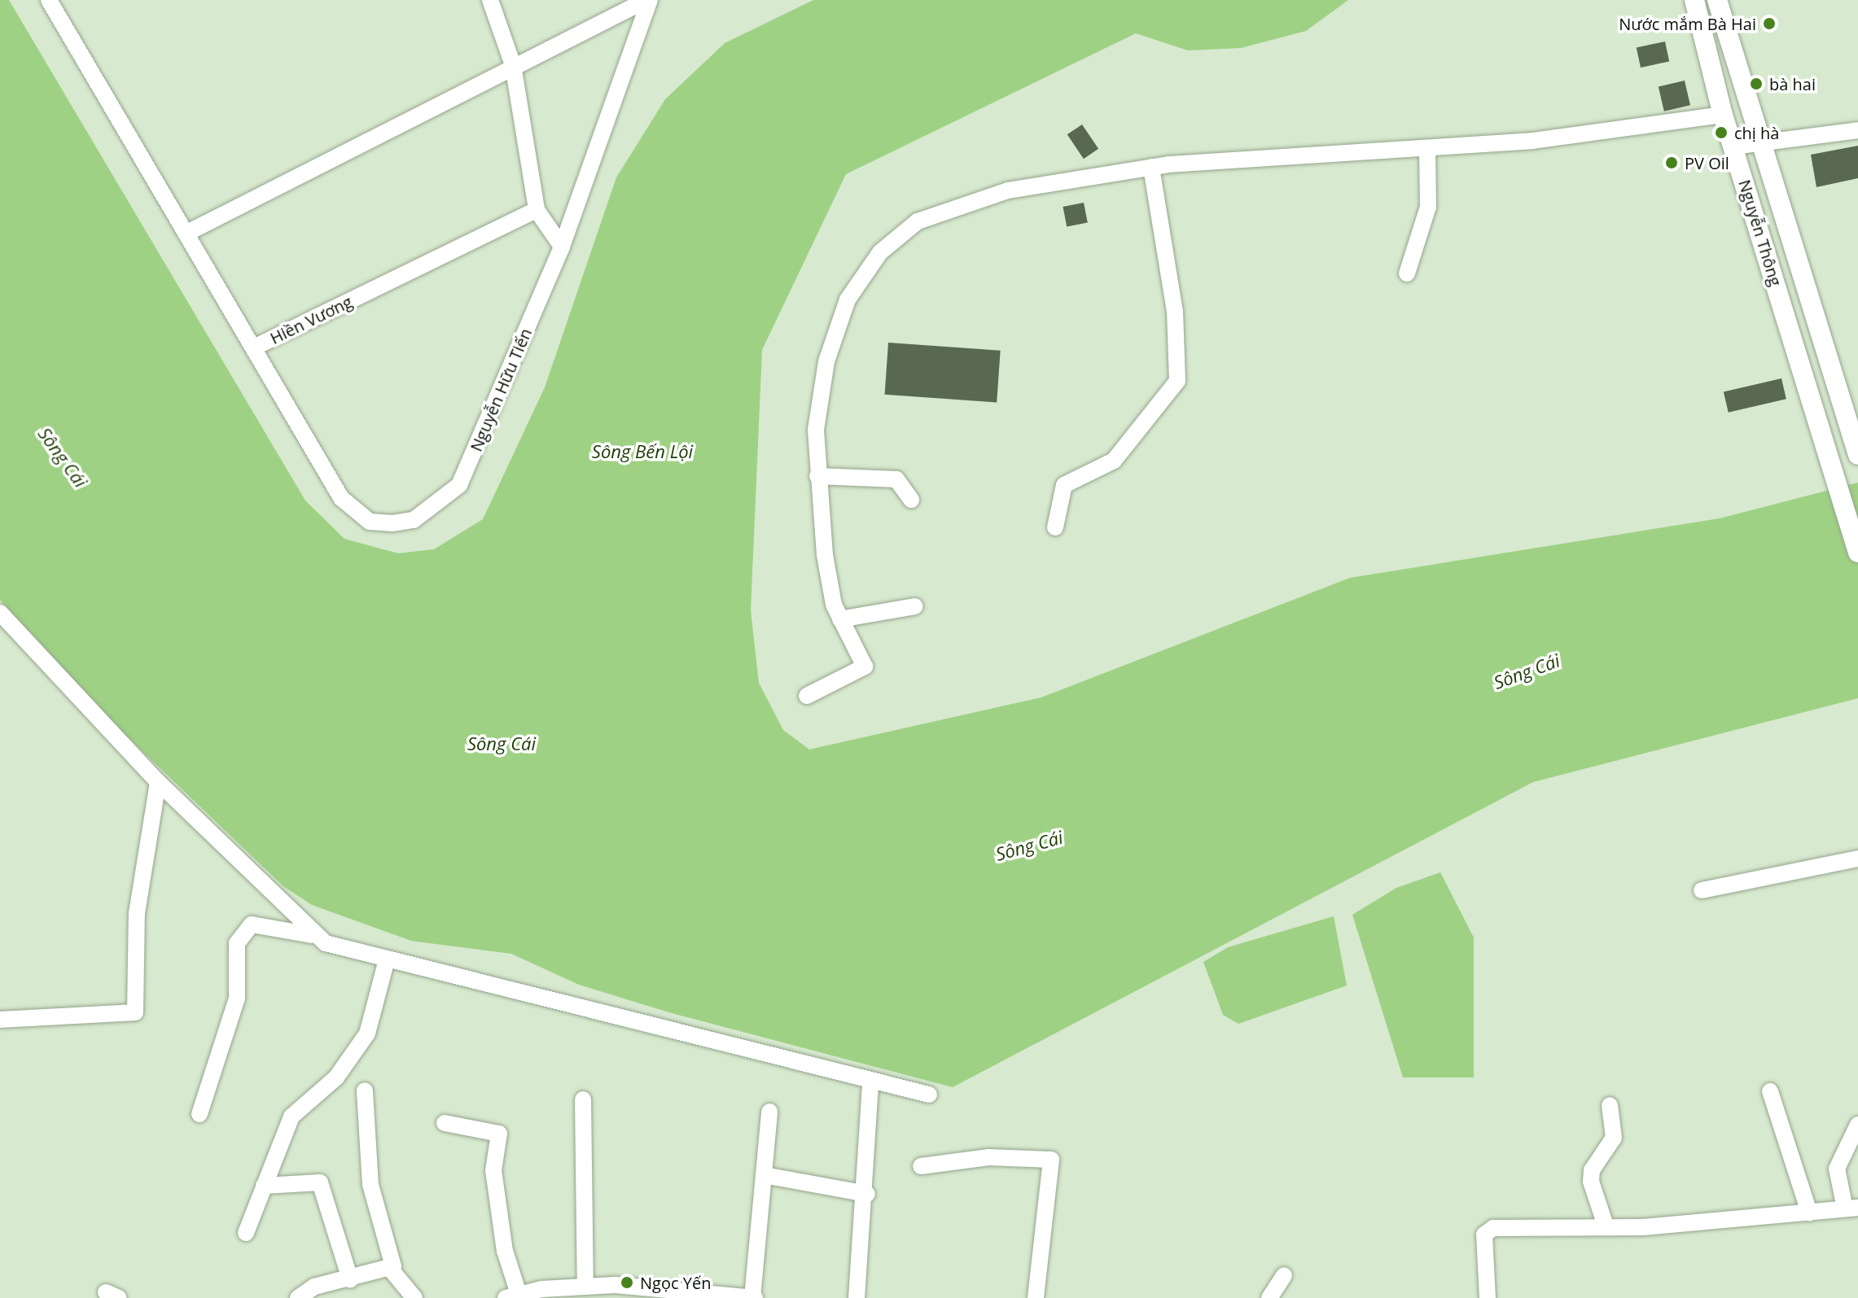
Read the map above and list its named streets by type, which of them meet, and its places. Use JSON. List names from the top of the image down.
{
  "streets": {
    "main road": ["Nguyễn Thông"],
    "street": ["Hiền Vương", "Nguyễn Hữu Tiến"]
  },
  "crossings": [
    ["Hiền Vương", "Nguyễn Hữu Tiến"]
  ],
  "water": ["Sông Bến Lội", "Sông Cái"],
  "places": [
    "Nước mắm Bà Hai",
    "bà hai",
    "chị hà",
    "PV Oil",
    "Ngọc Yến"
  ]
}
